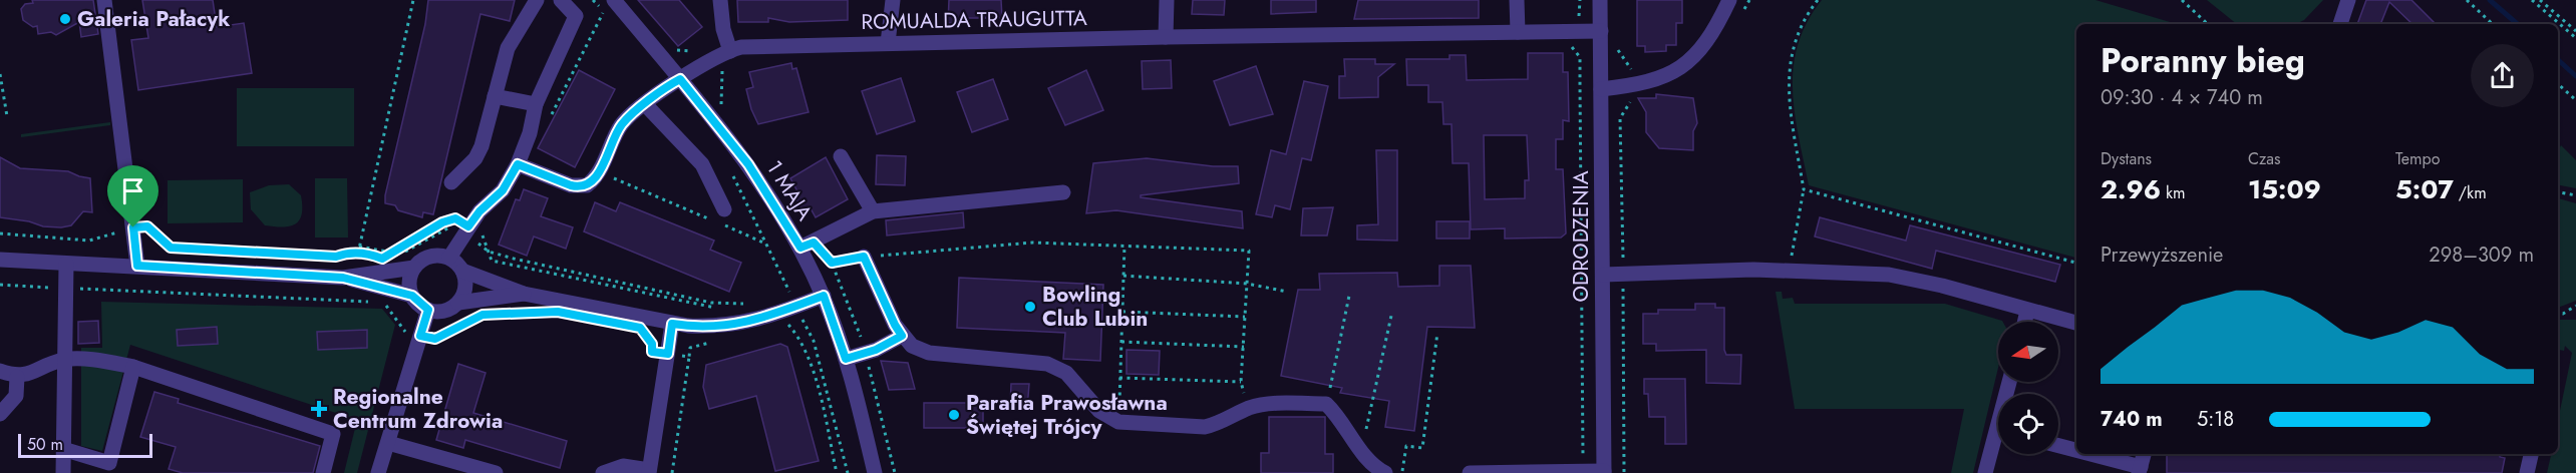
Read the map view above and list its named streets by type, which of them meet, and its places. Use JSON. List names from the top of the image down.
{
  "streets": {
    "street": ["ROMUALDA TRAUGUTTA", "1 MAJA", "ODRODZENIA"]
  },
  "crossings": [
    ["ROMUALDA TRAUGUTTA", "1 MAJA"],
    ["ROMUALDA TRAUGUTTA", "ODRODZENIA"]
  ],
  "places": {
    "other": ["Galeria Pałacyk", "Bowling Club Lubin", "Parafia Prawosławna Świętej Trójcy"],
    "health": ["Regionalne Centrum Zdrowia"]
  },
  "scale_bar": "50 m",
  "north": "left",
  "page": {
    "heading": ["Poranny bieg", "09:30 · 4 × 740 m"],
    "stats": [
      ["Dystans", "2.96 km"],
      ["Czas", "15:09"],
      ["Tempo", "5:07 /km"]
    ],
    "chart": ["Przewyższenie", "298–309 m"],
    "list": [
      {
        "name": "740 m",
        "note": "5:18"
      }
    ],
    "scale": "50 m"
  }
}
